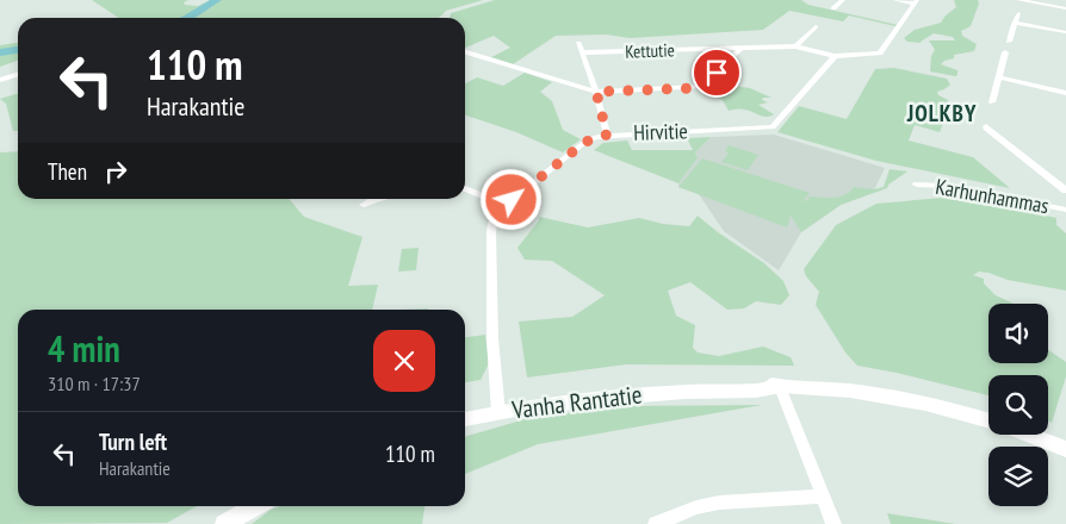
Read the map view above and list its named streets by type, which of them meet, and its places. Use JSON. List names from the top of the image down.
{
  "streets": {
    "main road": ["Vanha Rantatie"],
    "street": ["Kettutie", "Hirvitie", "Karhunhammas"]
  },
  "crossings": [
    ["Kettutie", "Hirvitie"],
    ["Hirvitie", "Vanha Rantatie"]
  ],
  "districts": ["JOLKBY"],
  "page": {
    "turn": ["110 m", "Harakantie"],
    "then": "Then",
    "heading": ["4 min", "310 m · 17:37"],
    "list": [
      {
        "name": "Turn left",
        "note": "Harakantie",
        "value": "110 m"
      }
    ]
  }
}
